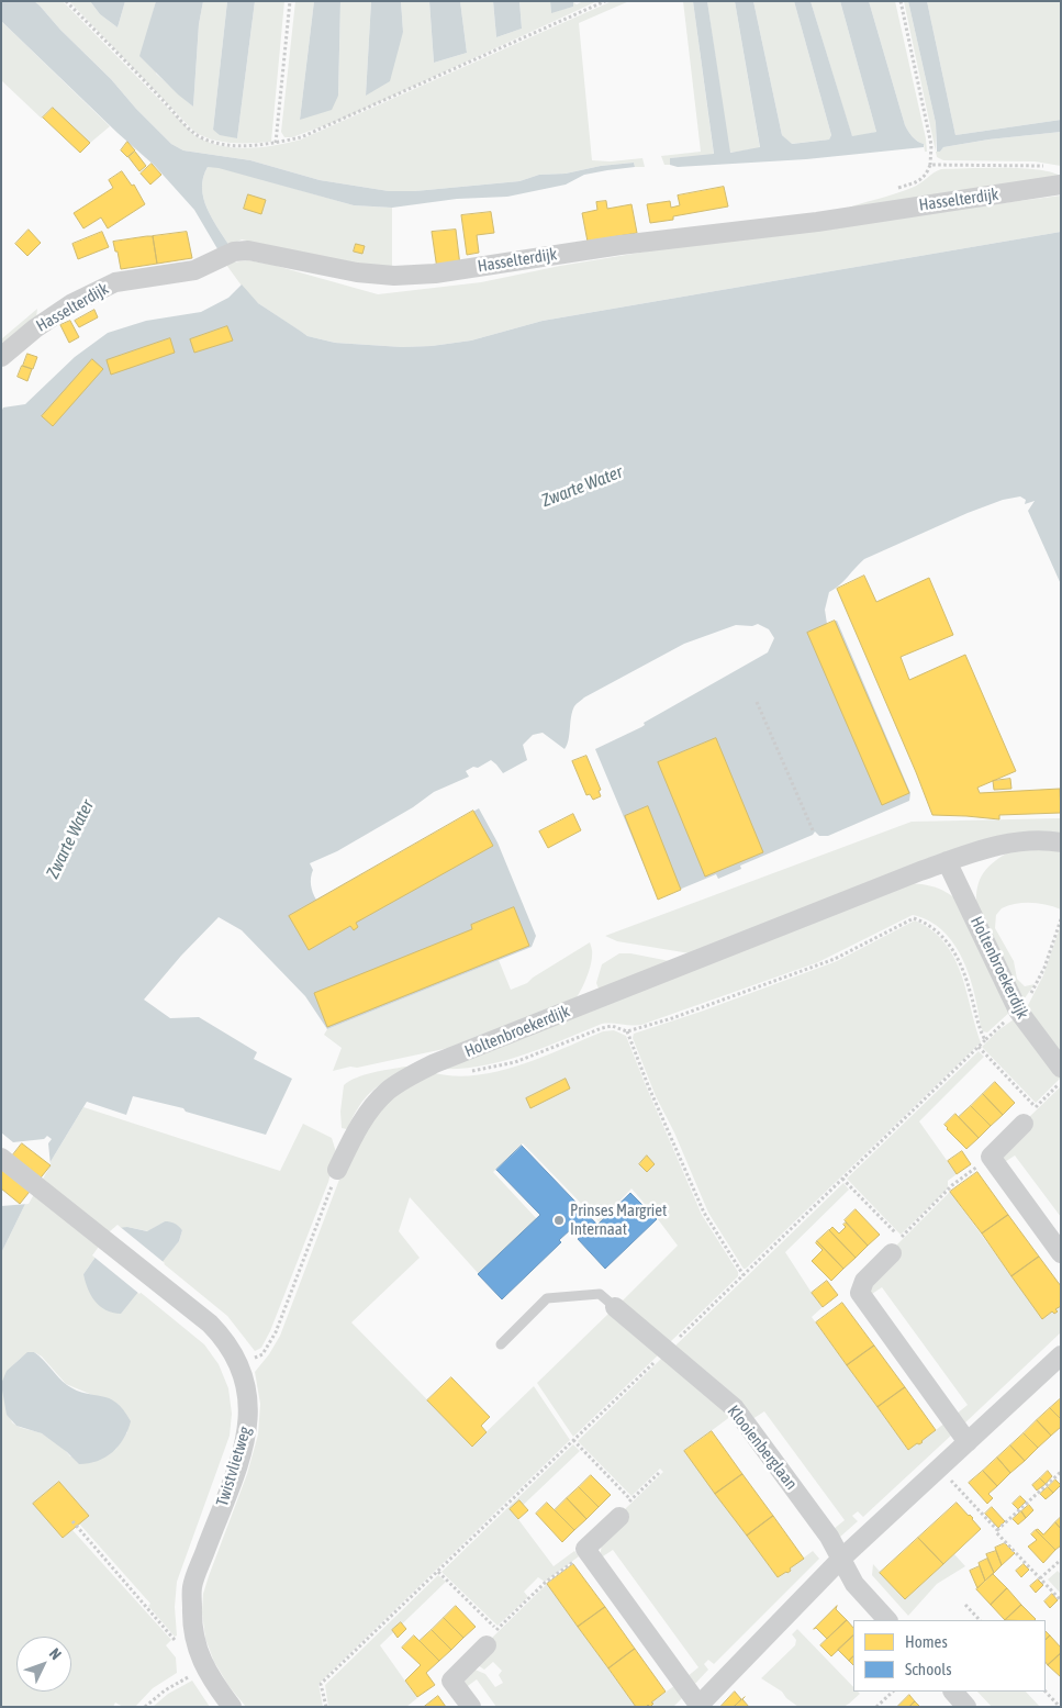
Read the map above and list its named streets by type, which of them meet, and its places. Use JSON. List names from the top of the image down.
{
  "streets": {
    "street": [
      "Hasselterdijk",
      "Holtenbroekerdijk",
      "Klooienberglaan",
      "Twistvlietweg"
    ]
  },
  "water": ["Zwarte Water"],
  "places": ["Prinses Margriet Internaat"],
  "legend": ["Homes", "Schools"],
  "north": "top right"
}
